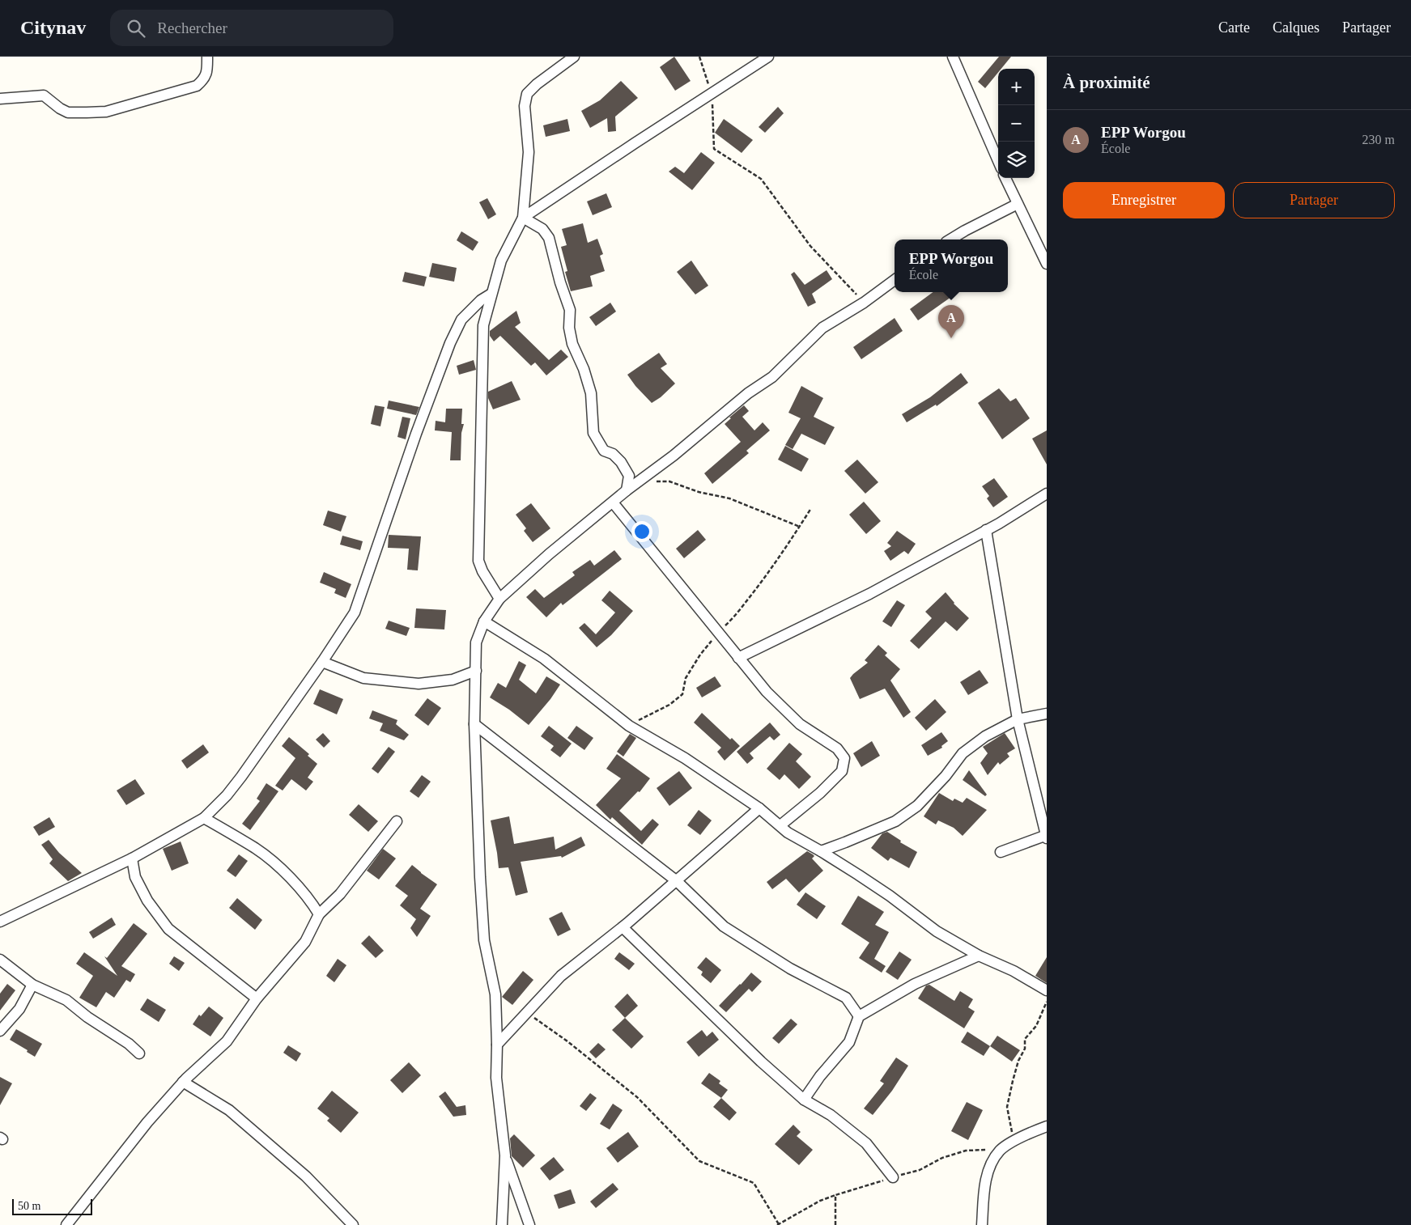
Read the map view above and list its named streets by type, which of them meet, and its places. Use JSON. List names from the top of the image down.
{
  "scale_bar": "50 m",
  "page": {
    "header": "Citynav",
    "search": "Rechercher",
    "nav": ["Carte", "Calques", "Partager"],
    "heading": "À proximité",
    "map_buttons": ["+", "−"],
    "list": [
      {
        "mark": "A",
        "name": "EPP Worgou",
        "note": "École",
        "value": "230 m"
      }
    ],
    "buttons": ["Enregistrer", "Partager"],
    "popup": ["EPP Worgou", "École"],
    "pins": "A",
    "scale": "50 m"
  }
}
